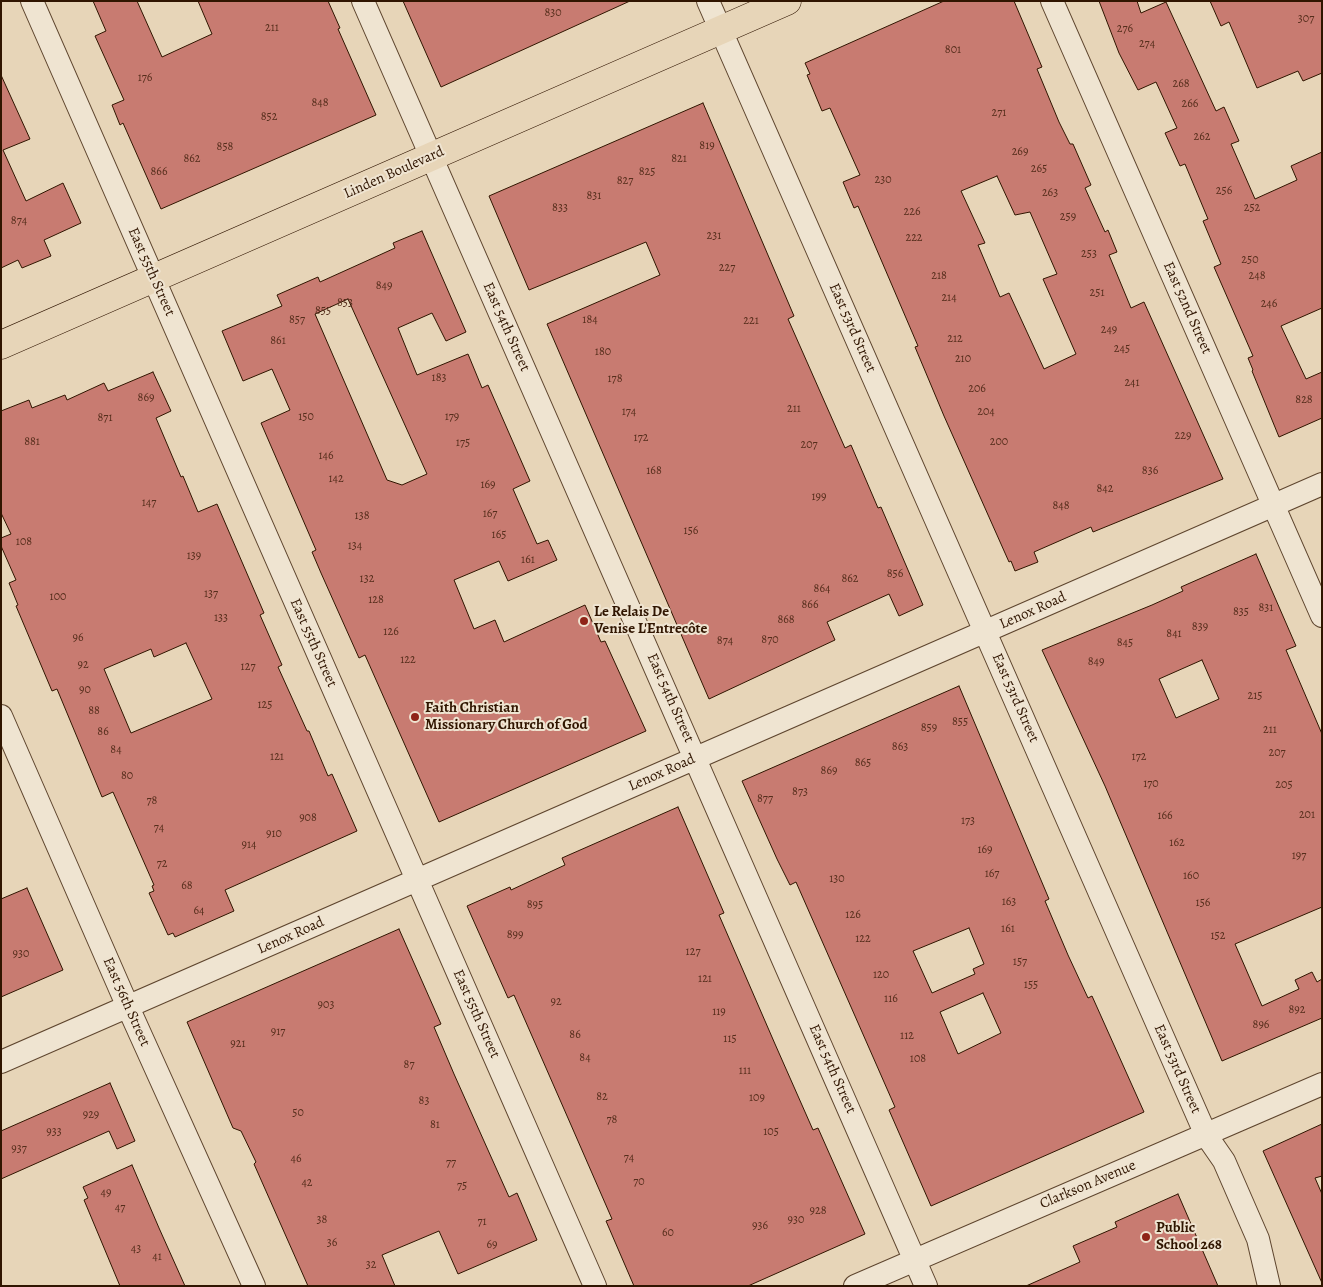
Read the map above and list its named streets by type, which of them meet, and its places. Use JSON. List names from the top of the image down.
{
  "streets": {
    "highway": ["Linden Boulevard"],
    "street": [
      "East 55th Street",
      "East 52nd Street",
      "East 54th Street",
      "East 53rd Street",
      "Lenox Road",
      "East 56th Street",
      "Clarkson Avenue"
    ]
  },
  "crossings": [
    ["Linden Boulevard", "East 55th Street"],
    ["Linden Boulevard", "East 54th Street"],
    ["Linden Boulevard", "East 53rd Street"],
    ["East 55th Street", "Lenox Road"],
    ["East 52nd Street", "Lenox Road"],
    ["East 54th Street", "Lenox Road"],
    ["East 54th Street", "Clarkson Avenue"],
    ["East 53rd Street", "Lenox Road"],
    ["East 53rd Street", "Clarkson Avenue"],
    ["Lenox Road", "East 56th Street"]
  ],
  "places": ["Le Relais De Venise L'Entrecôte", "Faith Christian Missionary Church of God", "Public School 268"],
  "house_numbers": [
    "830",
    "307",
    "211",
    "276",
    "274",
    "801",
    "176",
    "268",
    "848",
    "266",
    "271",
    "852",
    "262",
    "819",
    "858",
    "269",
    "862",
    "821",
    "265",
    "866",
    "825",
    "230",
    "827",
    "256",
    "263",
    "831",
    "833",
    "252",
    "226",
    "259",
    "874",
    "231",
    "222",
    "253",
    "250",
    "227",
    "218",
    "248",
    "849",
    "251",
    "214",
    "853",
    "246",
    "855",
    "857",
    "184",
    "221",
    "249",
    "212",
    "861",
    "245",
    "180",
    "210",
    "183",
    "178",
    "241",
    "206",
    "869",
    "828",
    "211",
    "174",
    "204",
    "150",
    "179",
    "871",
    "229",
    "172",
    "881",
    "200",
    "175",
    "207",
    "146",
    "168",
    "836",
    "142",
    "169",
    "842",
    "199",
    "147",
    "848",
    "167",
    "138",
    "156",
    "165",
    "108",
    "134",
    "139",
    "161",
    "856",
    "132",
    "862",
    "864",
    "137",
    "100",
    "128",
    "866",
    "831",
    "835",
    "133",
    "868",
    "839",
    "126",
    "841",
    "96",
    "870",
    "874",
    "845",
    "122",
    "849",
    "92",
    "127",
    "90",
    "215",
    "125",
    "88",
    "855",
    "859",
    "211",
    "86",
    "863",
    "84",
    "207",
    "121",
    "172",
    "865",
    "869",
    "80",
    "170",
    "205",
    "873",
    "877",
    "78",
    "201",
    "166",
    "908",
    "173",
    "74",
    "910",
    "162",
    "914",
    "169",
    "197",
    "72",
    "167",
    "160",
    "130",
    "68",
    "163",
    "156",
    "895",
    "64",
    "126",
    "161",
    "899",
    "152",
    "122",
    "127",
    "930",
    "157",
    "120",
    "121",
    "155",
    "116",
    "92",
    "903",
    "892",
    "119",
    "896",
    "917",
    "86",
    "112",
    "115",
    "921",
    "84",
    "108",
    "87",
    "111",
    "82",
    "109",
    "83",
    "50",
    "929",
    "78",
    "81",
    "933",
    "105",
    "937",
    "74",
    "46",
    "77",
    "70",
    "42",
    "75",
    "49",
    "47",
    "928",
    "38",
    "930",
    "71",
    "936",
    "60",
    "36",
    "69",
    "43",
    "41",
    "32"
  ]
}
